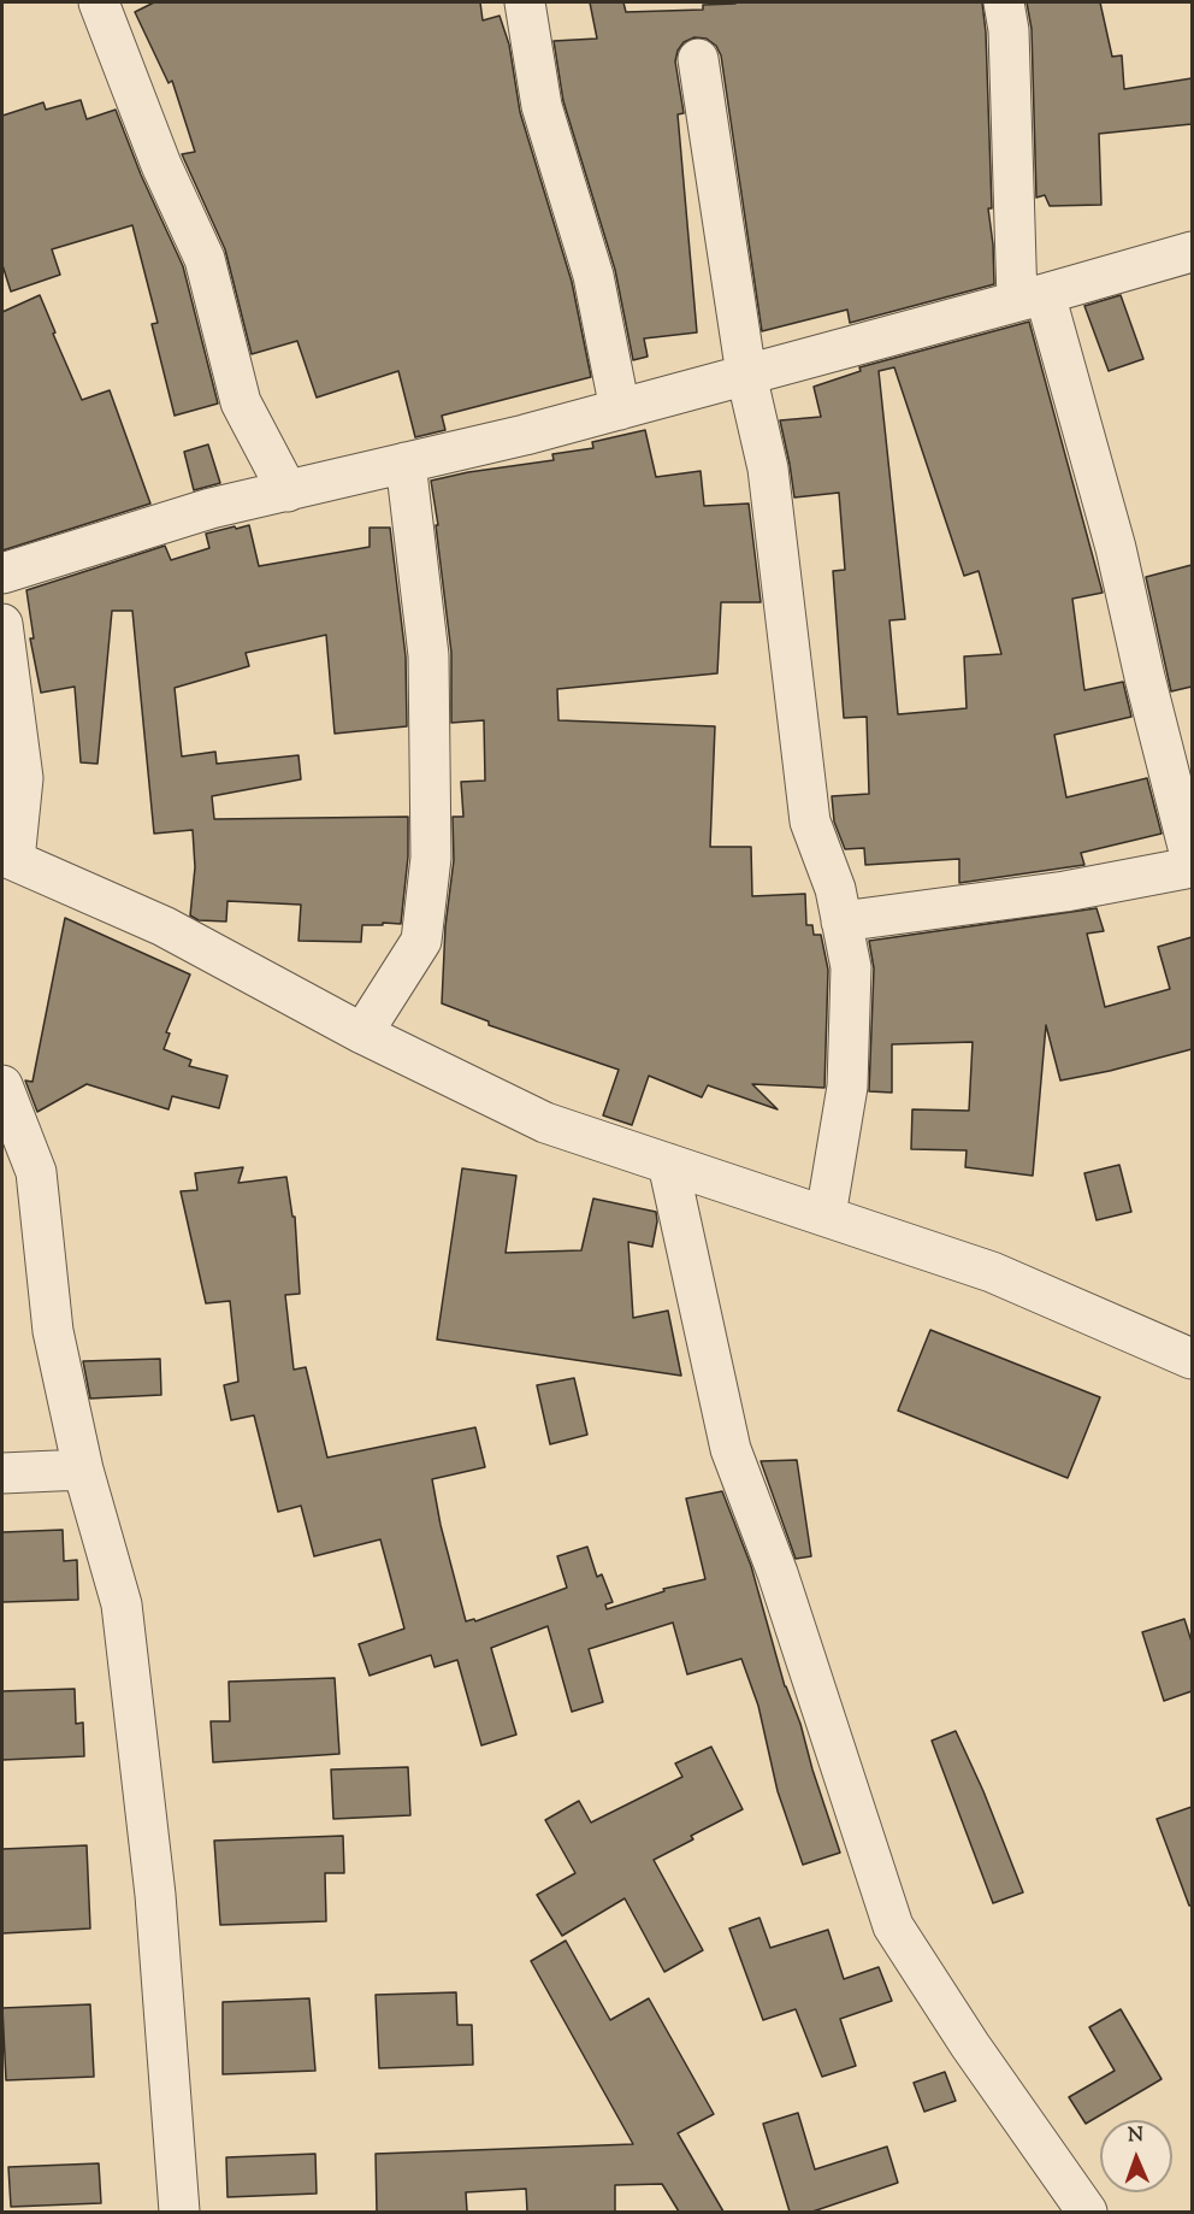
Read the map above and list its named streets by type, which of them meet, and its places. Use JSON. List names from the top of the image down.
{
  "north": "top"
}
